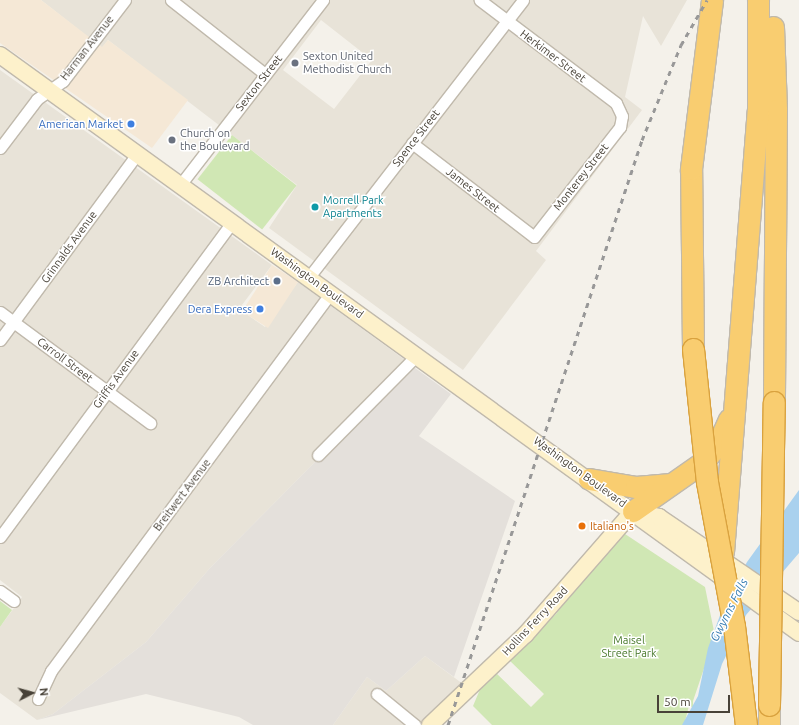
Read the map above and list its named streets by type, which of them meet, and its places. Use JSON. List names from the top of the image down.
{
  "streets": {
    "main road": ["Washington Boulevard", "Hollins Ferry Road"],
    "street": [
      "Harman Avenue",
      "Herkimer Street",
      "Sexton Street",
      "Spence Street",
      "Monterey Street",
      "James Street",
      "Grinnalds Avenue",
      "Carroll Street",
      "Griffis Avenue",
      "Breitwert Avenue"
    ]
  },
  "crossings": [
    ["Harman Avenue", "Washington Boulevard"],
    ["Herkimer Street", "Spence Street"],
    ["Herkimer Street", "Monterey Street"],
    ["Sexton Street", "Washington Boulevard"],
    ["Spence Street", "James Street"],
    ["Spence Street", "Washington Boulevard"],
    ["Monterey Street", "James Street"],
    ["Grinnalds Avenue", "Washington Boulevard"],
    ["Grinnalds Avenue", "Carroll Street"],
    ["Washington Boulevard", "Griffis Avenue"],
    ["Washington Boulevard", "Breitwert Avenue"],
    ["Washington Boulevard", "Hollins Ferry Road"],
    ["Carroll Street", "Griffis Avenue"]
  ],
  "water": ["Gwynns Falls"],
  "parks": ["Maisel Street Park"],
  "places": [
    "Sexton United Methodist Church",
    "American Market",
    "Church on the Boulevard",
    "Morrell Park Apartments",
    "ZB Architect",
    "Dera Express",
    "Italiano's"
  ],
  "scale_bar": "50 m",
  "north": "right"
}
